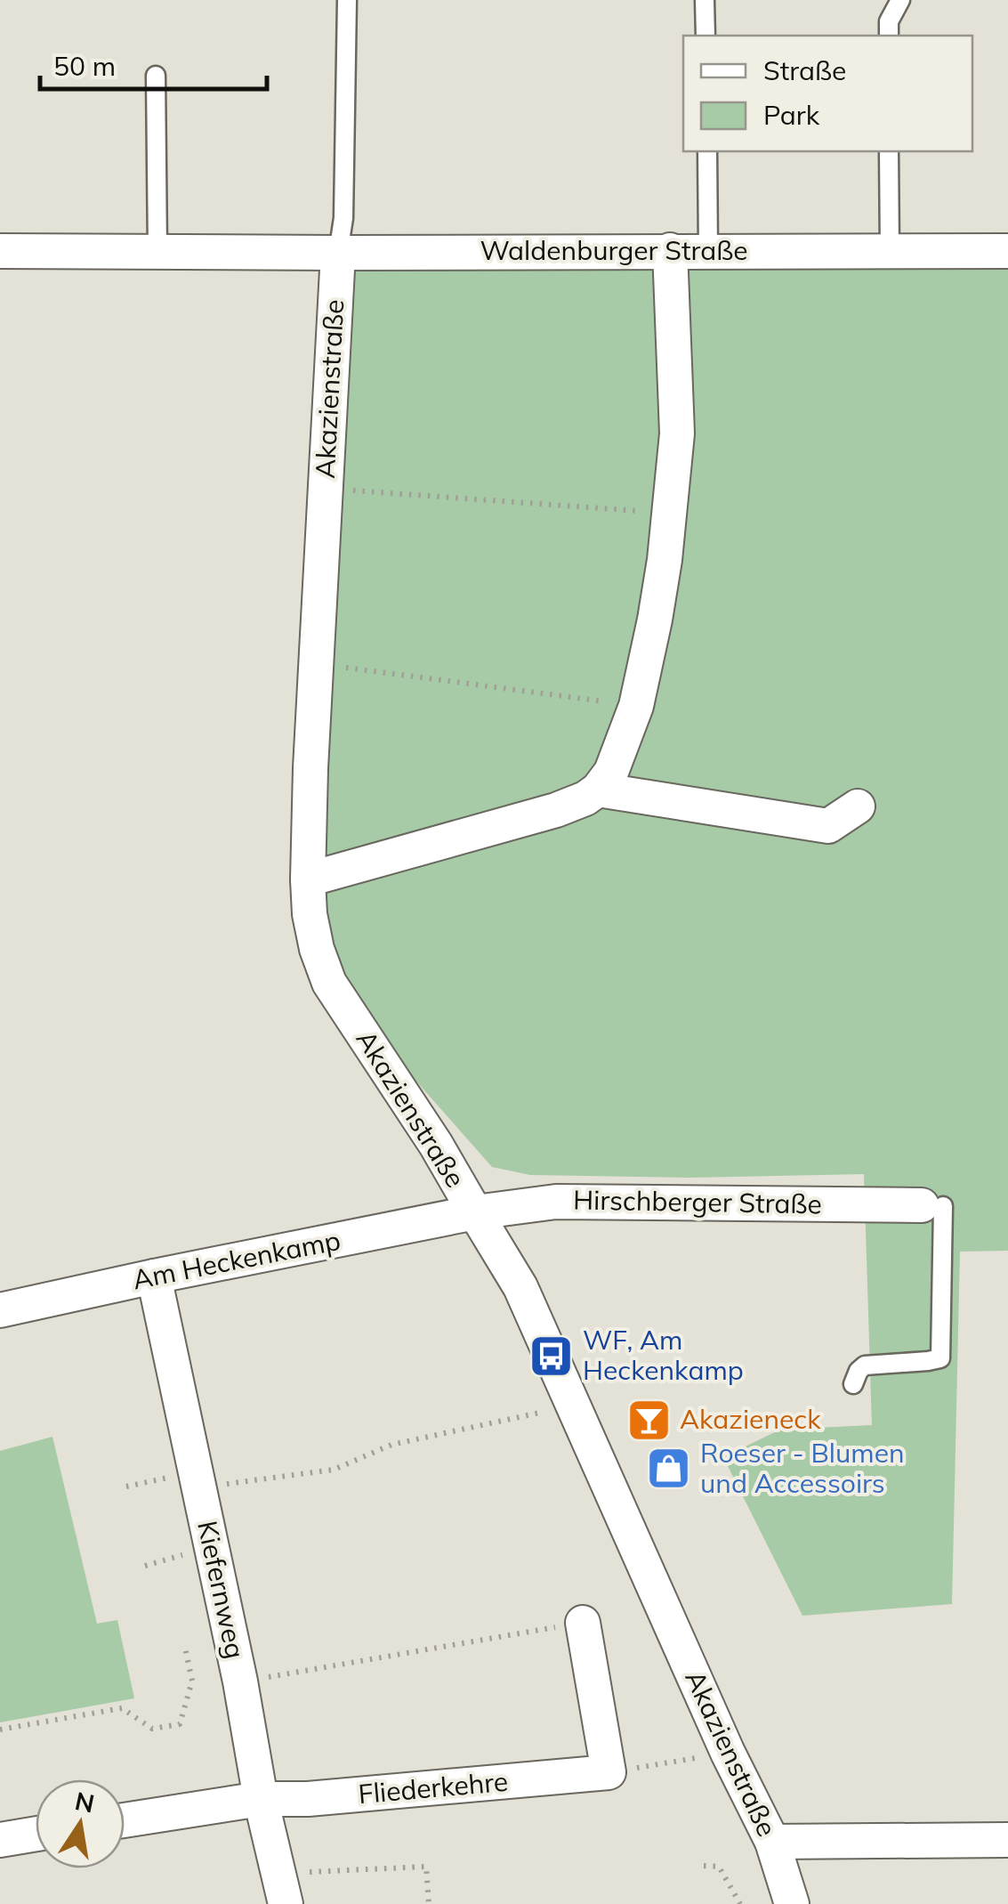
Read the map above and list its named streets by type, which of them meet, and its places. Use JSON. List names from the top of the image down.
{
  "streets": {
    "street": [
      "Waldenburger Straße",
      "Akazienstraße",
      "Hirschberger Straße",
      "Am Heckenkamp",
      "Kiefernweg",
      "Fliederkehre"
    ]
  },
  "crossings": [
    ["Waldenburger Straße", "Akazienstraße"],
    ["Akazienstraße", "Hirschberger Straße"],
    ["Akazienstraße", "Am Heckenkamp"],
    ["Hirschberger Straße", "Am Heckenkamp"],
    ["Am Heckenkamp", "Kiefernweg"],
    ["Kiefernweg", "Fliederkehre"]
  ],
  "places": {
    "bus stop": ["WF, Am Heckenkamp"],
    "bar": ["Akazieneck"],
    "shop": ["Roeser - Blumen und Accessoirs"]
  },
  "legend": ["Straße", "Park"],
  "scale_bar": "50 m",
  "north": "top"
}
